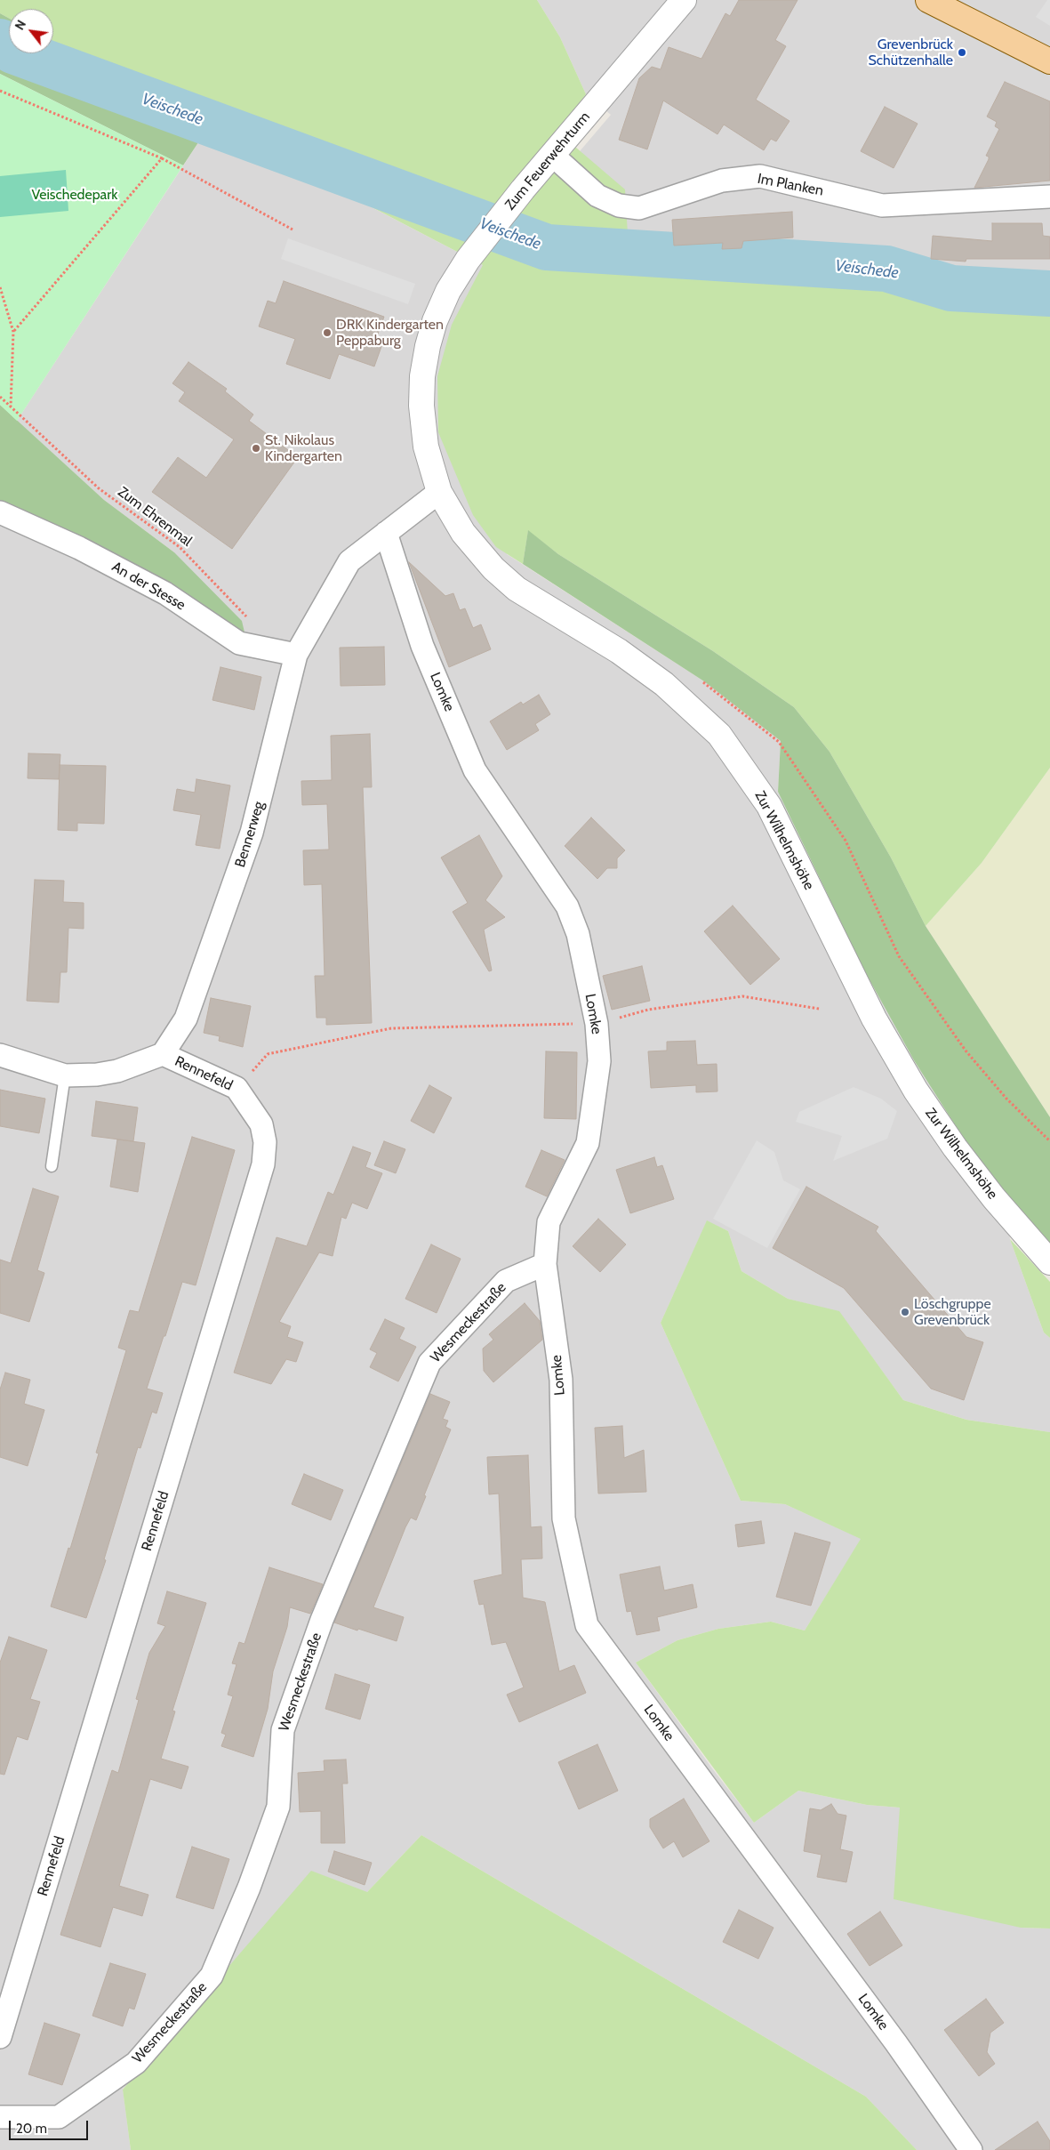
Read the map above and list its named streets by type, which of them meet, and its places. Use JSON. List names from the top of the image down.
{
  "streets": {
    "street": [
      "Zum Feuerwehrturm",
      "Im Planken",
      "An der Stesse",
      "Lomke",
      "Bennerweg",
      "Zur Wilhelmshöhe",
      "Rennefeld",
      "Wesmeckestraße"
    ],
    "path": ["Zum Ehrenmal"]
  },
  "crossings": [
    ["Zum Feuerwehrturm", "Im Planken"],
    ["Zum Feuerwehrturm", "Bennerweg"],
    ["Zum Feuerwehrturm", "Zur Wilhelmshöhe"],
    ["An der Stesse", "Bennerweg"],
    ["Lomke", "Bennerweg"],
    ["Lomke", "Wesmeckestraße"],
    ["Bennerweg", "Zur Wilhelmshöhe"],
    ["Bennerweg", "Rennefeld"]
  ],
  "water": ["Veischede"],
  "parks": ["Veischedepark"],
  "places": [
    "Grevenbrück Schützenhalle",
    "DRK Kindergarten Peppaburg",
    "St. Nikolaus Kindergarten",
    "Löschgruppe Grevenbrück"
  ],
  "scale_bar": "20 m",
  "north": "top left"
}
